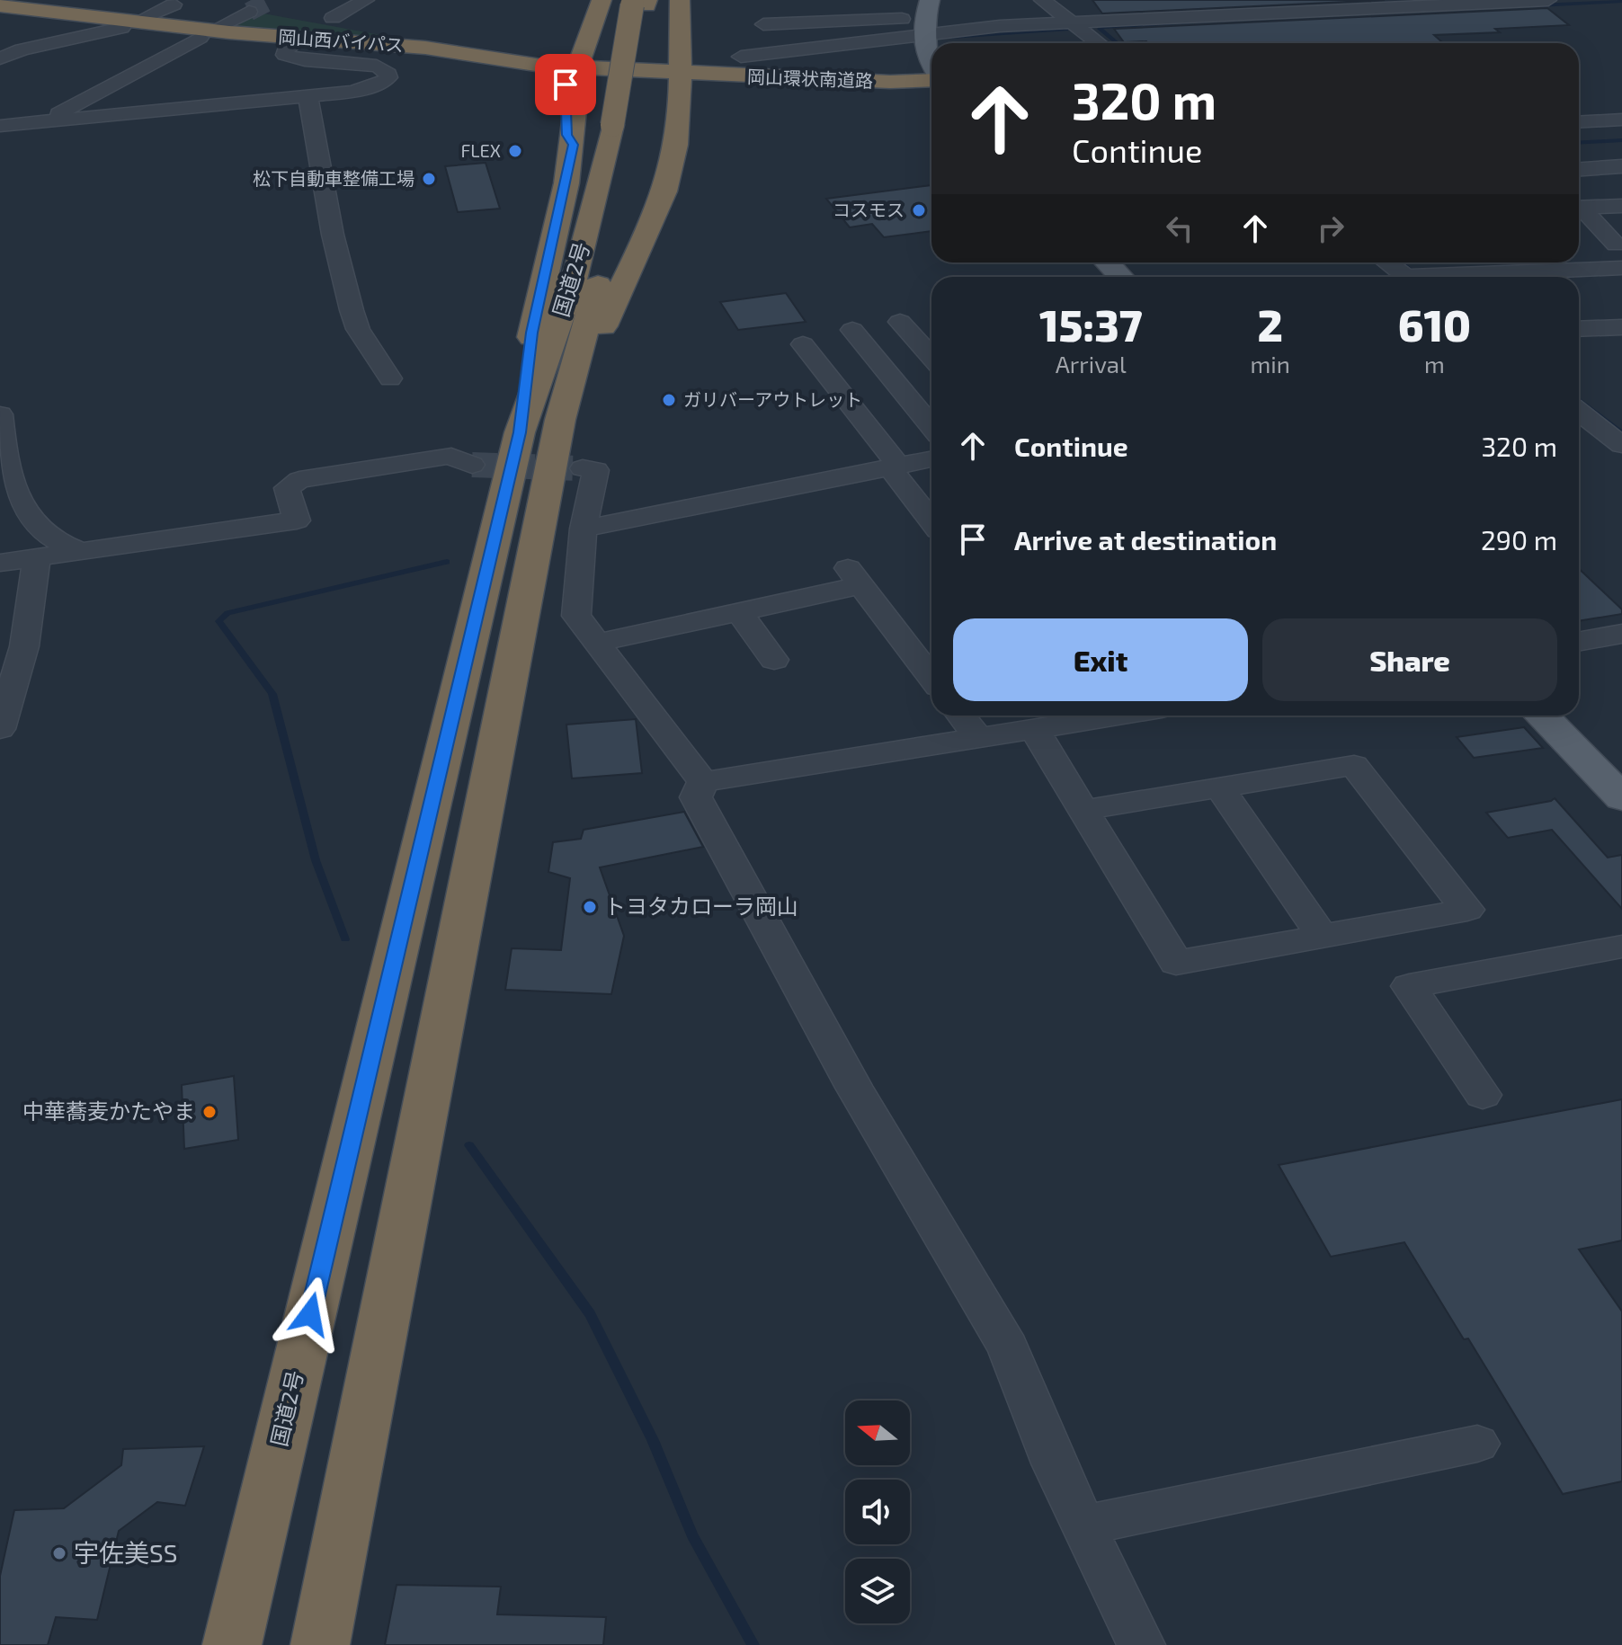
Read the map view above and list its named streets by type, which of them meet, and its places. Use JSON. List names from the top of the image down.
{
  "streets": {
    "highway": ["岡山西バイパス", "岡山環状南道路", "国道2号"]
  },
  "crossings": [
    ["岡山西バイパス", "岡山環状南道路"]
  ],
  "places": [
    "FLEX",
    "松下自動車整備工場",
    "コスモス",
    "ガリバーアウトレット",
    "トヨタカローラ岡山",
    "中華蕎麦かたやま",
    "宇佐美SS"
  ],
  "north": "left",
  "page": {
    "turn": ["320 m", "Continue"],
    "eta": [
      "15:37",
      "Arrival",
      "2",
      "min",
      "610",
      "m"
    ],
    "list": [
      {
        "name": "Continue",
        "value": "320 m"
      },
      {
        "name": "Arrive at destination",
        "value": "290 m"
      }
    ],
    "buttons": ["Exit", "Share"]
  }
}
